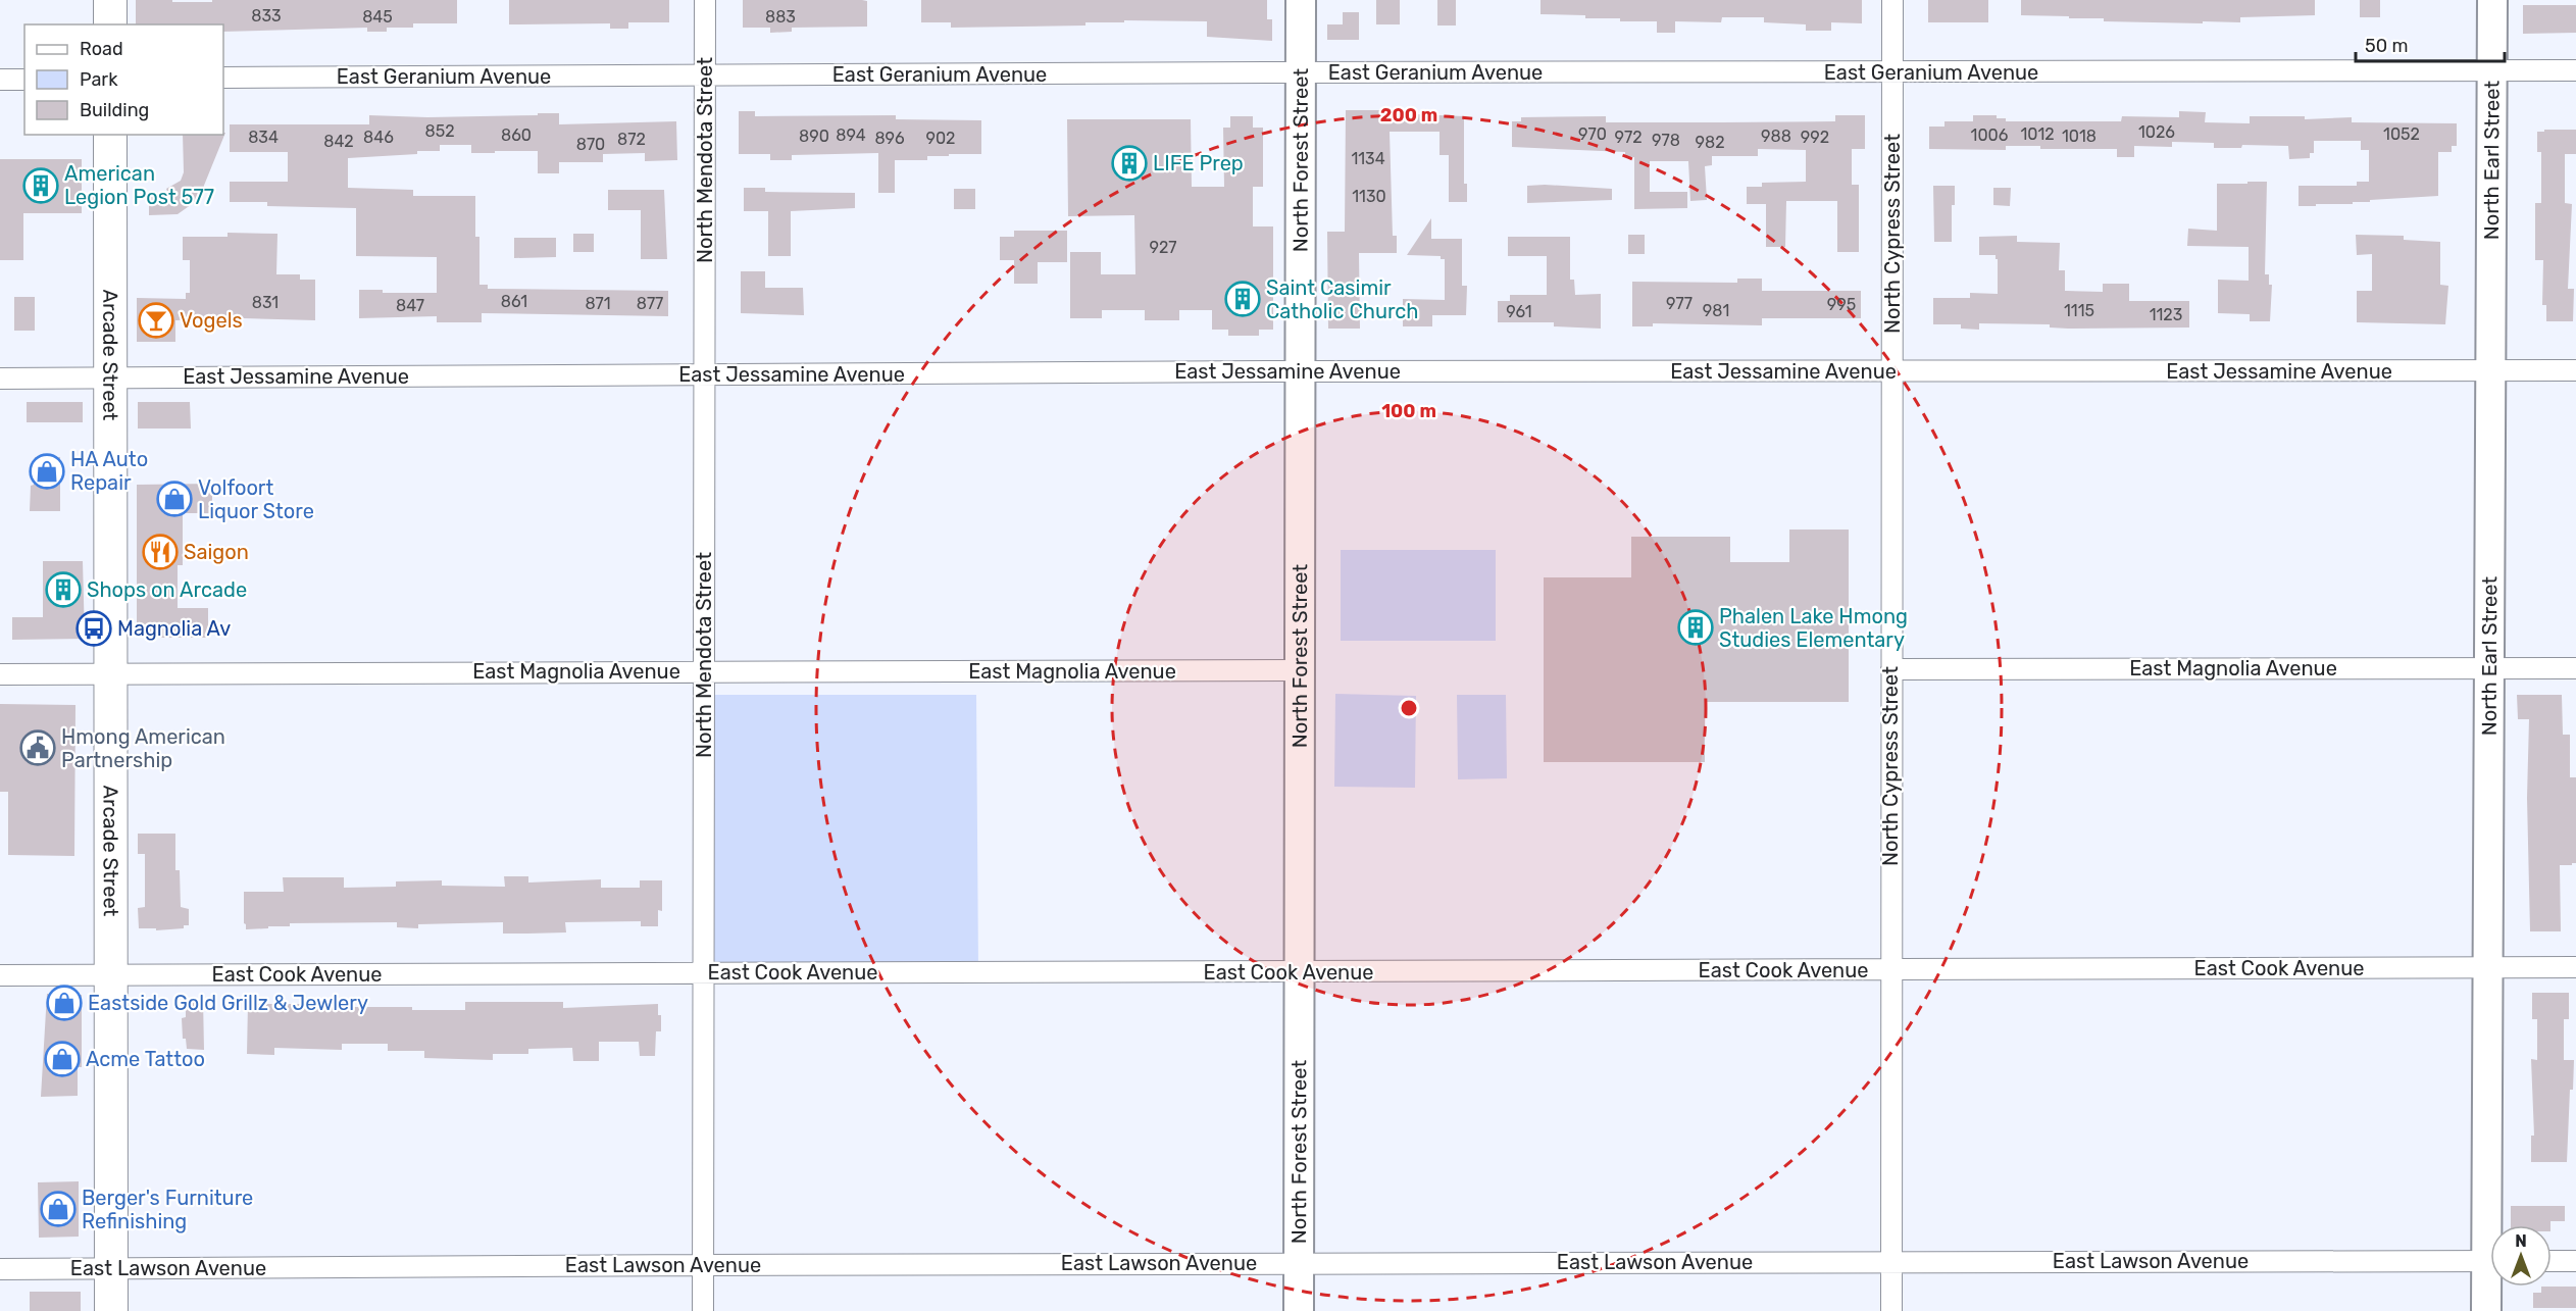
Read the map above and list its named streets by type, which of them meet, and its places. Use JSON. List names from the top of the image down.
{
  "streets": {
    "main road": ["Arcade Street"],
    "street": [
      "East Geranium Avenue",
      "North Mendota Street",
      "North Forest Street",
      "North Earl Street",
      "North Cypress Street",
      "East Jessamine Avenue",
      "East Magnolia Avenue",
      "East Cook Avenue",
      "East Lawson Avenue"
    ]
  },
  "crossings": [
    ["East Geranium Avenue", "North Mendota Street"],
    ["East Geranium Avenue", "North Forest Street"],
    ["East Geranium Avenue", "North Earl Street"],
    ["East Geranium Avenue", "North Cypress Street"],
    ["North Mendota Street", "East Jessamine Avenue"],
    ["North Mendota Street", "East Magnolia Avenue"],
    ["North Mendota Street", "East Cook Avenue"],
    ["North Mendota Street", "East Lawson Avenue"],
    ["North Forest Street", "East Jessamine Avenue"],
    ["North Forest Street", "East Magnolia Avenue"],
    ["North Forest Street", "East Cook Avenue"],
    ["North Forest Street", "East Lawson Avenue"],
    ["North Earl Street", "East Jessamine Avenue"],
    ["North Earl Street", "East Magnolia Avenue"],
    ["North Earl Street", "East Cook Avenue"],
    ["North Cypress Street", "East Jessamine Avenue"],
    ["North Cypress Street", "East Magnolia Avenue"],
    ["North Cypress Street", "East Cook Avenue"],
    ["North Cypress Street", "East Lawson Avenue"],
    ["Arcade Street", "East Jessamine Avenue"],
    ["Arcade Street", "East Magnolia Avenue"],
    ["Arcade Street", "East Cook Avenue"],
    ["Arcade Street", "East Lawson Avenue"]
  ],
  "places": {
    "building": [
      "LIFE Prep",
      "American Legion Post 577",
      "Saint Casimir Catholic Church",
      "Shops on Arcade",
      "Phalen Lake Hmong Studies Elementary"
    ],
    "bar": ["Vogels"],
    "shop": [
      "HA Auto Repair",
      "Volfoort Liquor Store",
      "Eastside Gold Grillz & Jewlery",
      "Acme Tattoo",
      "Berger's Furniture Refinishing"
    ],
    "restaurant": ["Saigon"],
    "bus stop": ["Magnolia Av"],
    "public building": ["Hmong American Partnership"]
  },
  "house_numbers": [
    "833",
    "845",
    "883",
    "852",
    "1026",
    "970",
    "1012",
    "1052",
    "860",
    "894",
    "1006",
    "890",
    "988",
    "1018",
    "834",
    "846",
    "972",
    "992",
    "896",
    "902",
    "872",
    "978",
    "842",
    "982",
    "870",
    "1134",
    "1130",
    "927",
    "861",
    "831",
    "871",
    "877",
    "977",
    "995",
    "847",
    "981",
    "1115",
    "961",
    "1123"
  ],
  "legend": ["Road", "Park", "Building"],
  "scale_bar": "50 m",
  "north": "top",
  "rings": ["200 m", "100 m"]
}
